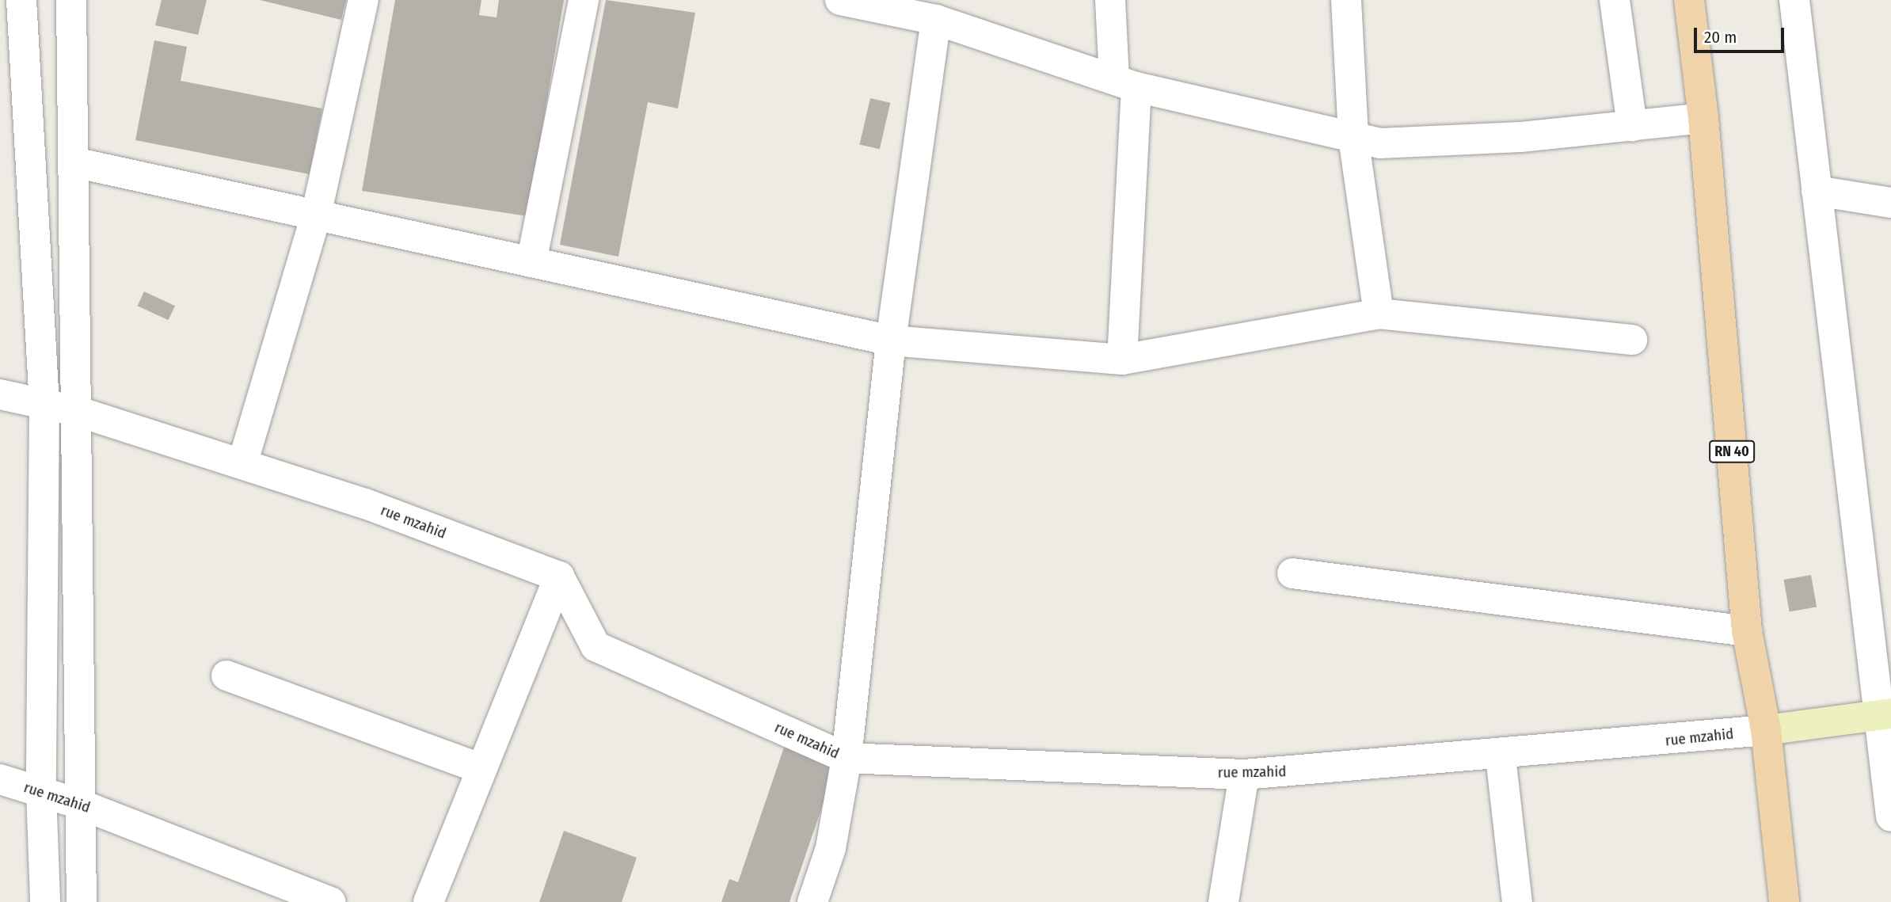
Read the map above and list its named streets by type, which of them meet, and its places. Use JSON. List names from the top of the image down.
{
  "streets": {
    "main road": ["RN 40"],
    "street": ["rue mzahid"]
  },
  "crossings": [
    ["RN 40", "rue mzahid"]
  ],
  "scale_bar": "20 m"
}
